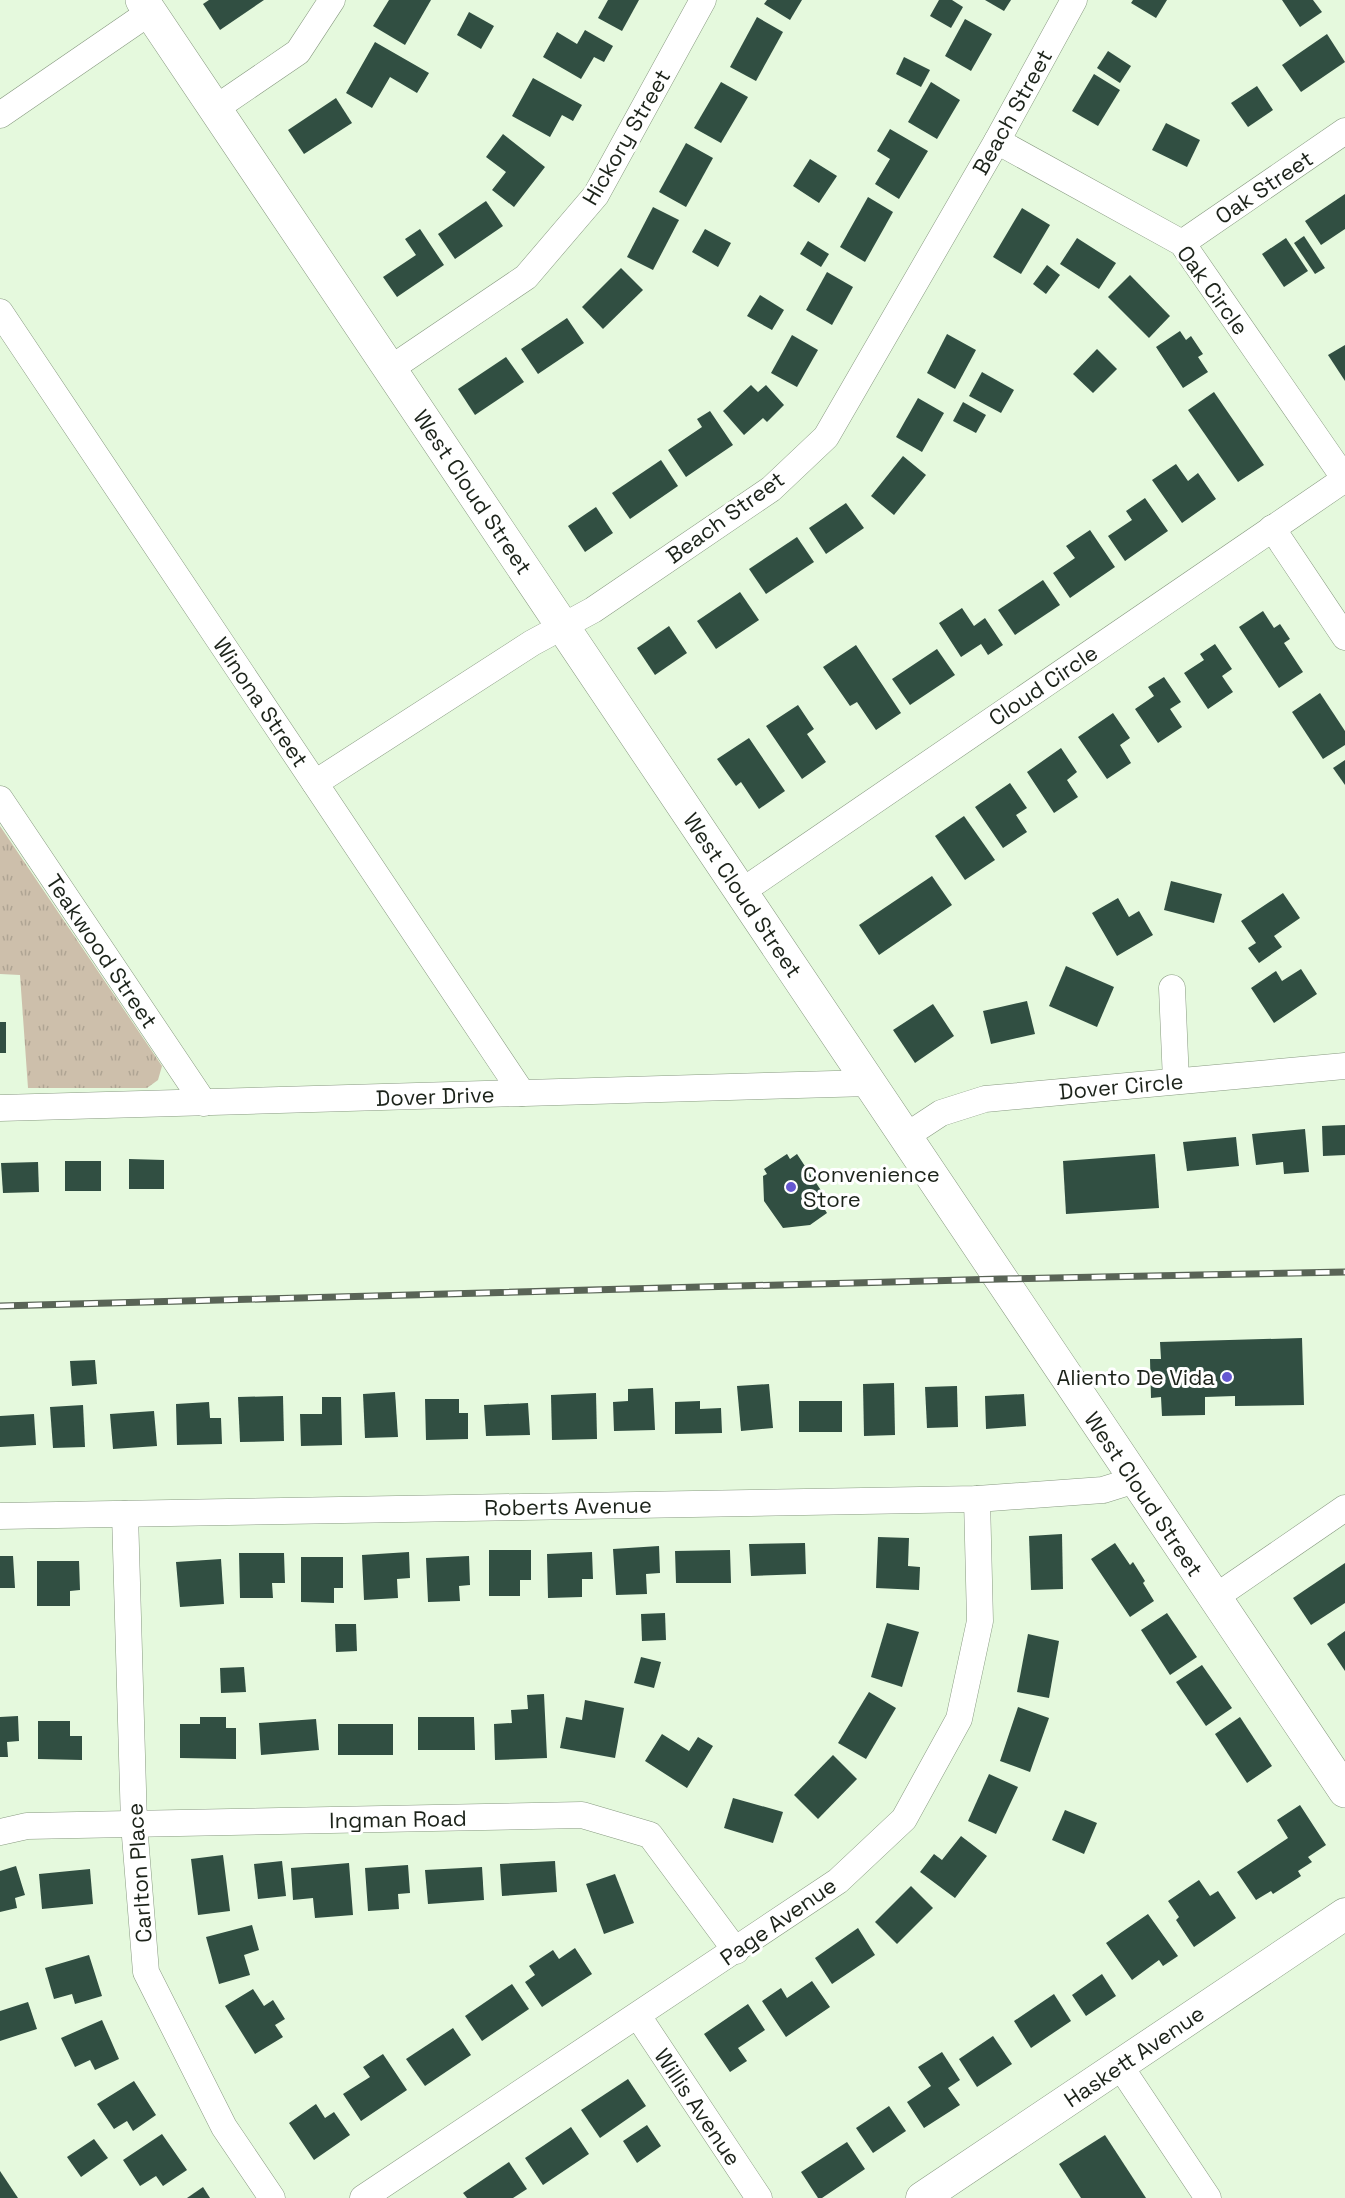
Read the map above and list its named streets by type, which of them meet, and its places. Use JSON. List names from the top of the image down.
{
  "streets": {
    "main road": ["West Cloud Street"],
    "street": [
      "Beach Street",
      "Hickory Street",
      "Oak Street",
      "Oak Circle",
      "Cloud Circle",
      "Winona Street",
      "Teakwood Street",
      "Dover Circle",
      "Dover Drive",
      "Roberts Avenue",
      "Ingman Road",
      "Carlton Place",
      "Page Avenue",
      "Haskett Avenue",
      "Willis Avenue"
    ]
  },
  "crossings": [
    ["Beach Street", "Oak Circle"],
    ["Beach Street", "West Cloud Street"],
    ["Beach Street", "Winona Street"],
    ["Hickory Street", "West Cloud Street"],
    ["Oak Street", "Oak Circle"],
    ["Oak Circle", "Cloud Circle"],
    ["West Cloud Street", "Cloud Circle"],
    ["West Cloud Street", "Dover Circle"],
    ["West Cloud Street", "Dover Drive"],
    ["West Cloud Street", "Roberts Avenue"],
    ["Winona Street", "Dover Drive"],
    ["Teakwood Street", "Dover Drive"],
    ["Roberts Avenue", "Carlton Place"],
    ["Roberts Avenue", "Page Avenue"],
    ["Ingman Road", "Carlton Place"],
    ["Ingman Road", "Page Avenue"],
    ["Page Avenue", "Willis Avenue"]
  ],
  "places": ["Convenience Store", "Aliento De Vida"]
}
